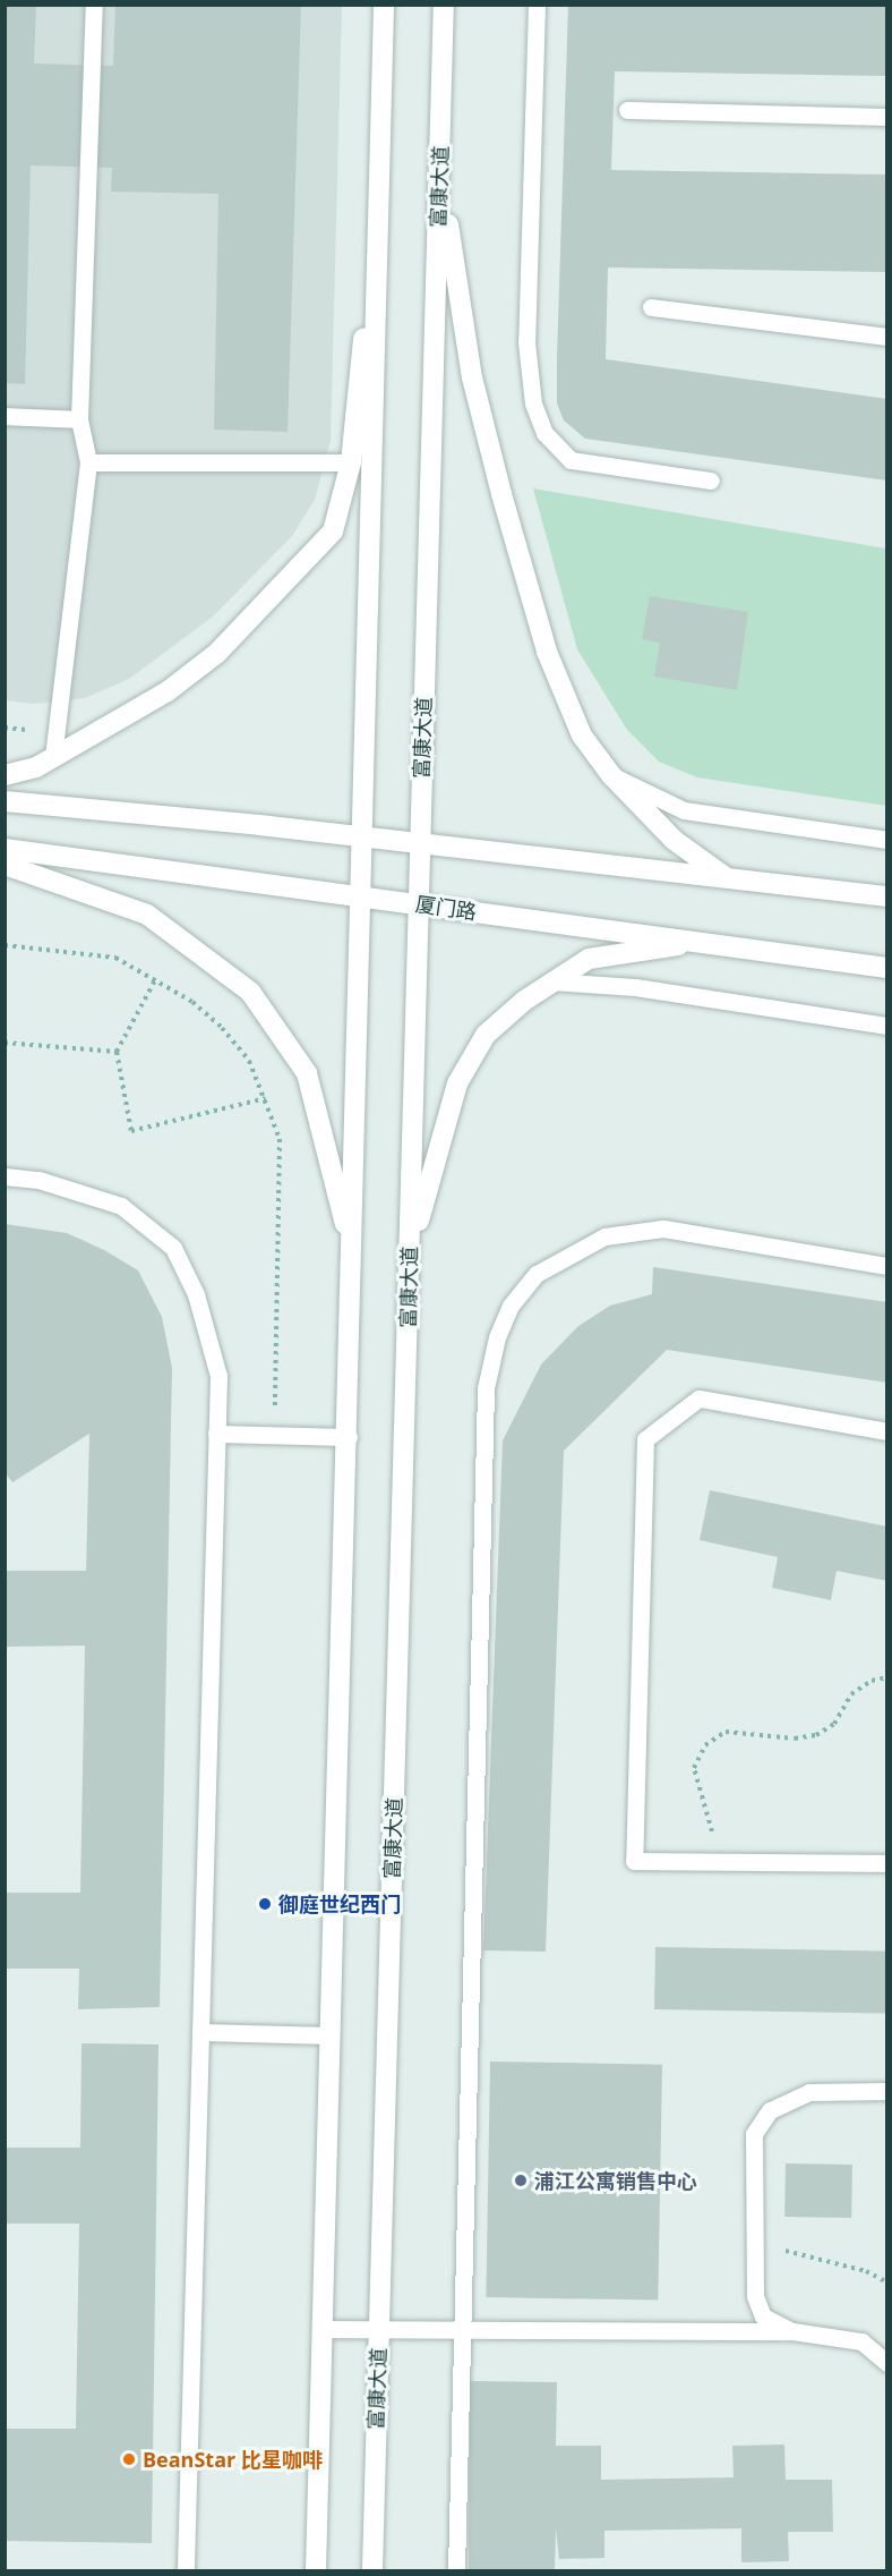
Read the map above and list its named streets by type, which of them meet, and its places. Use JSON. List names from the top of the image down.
{
  "streets": {
    "street": ["富康大道", "厦门路"]
  },
  "crossings": [
    ["富康大道", "厦门路"]
  ],
  "places": ["御庭世纪西门", "浦江公寓销售中心", "BeanStar 比星咖啡"]
}
